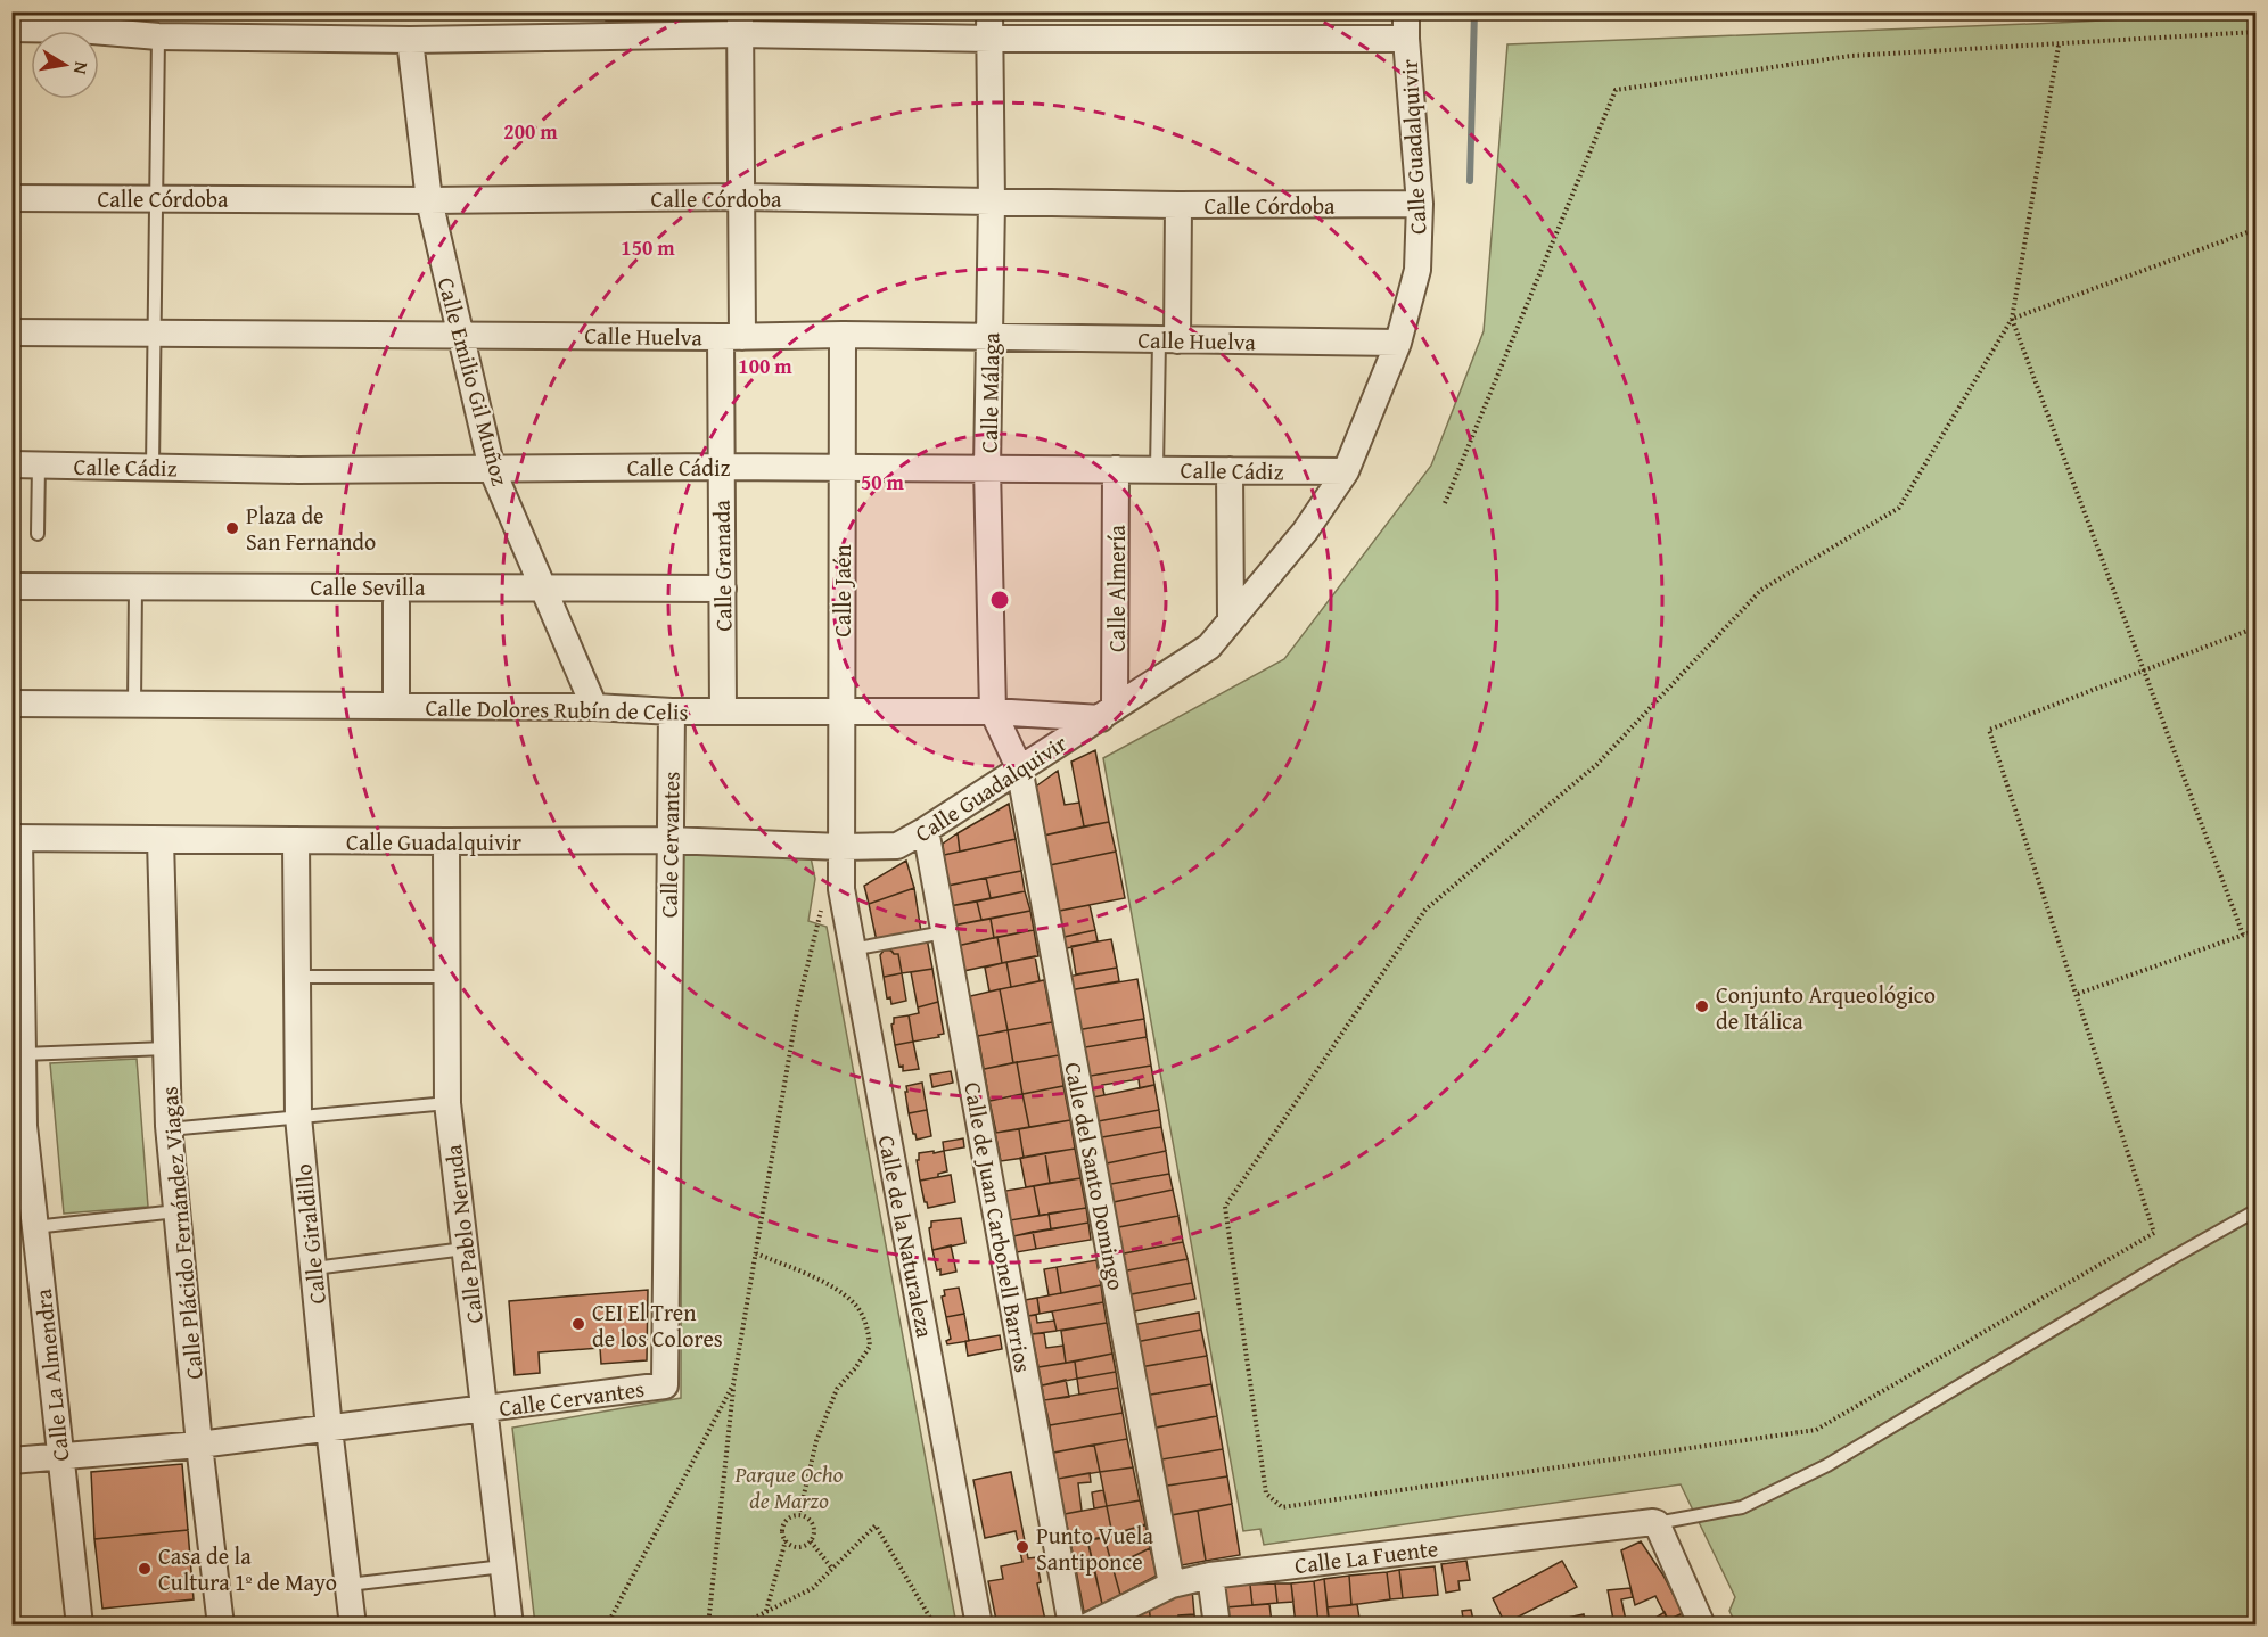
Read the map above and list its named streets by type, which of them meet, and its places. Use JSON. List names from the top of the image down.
{
  "streets": {
    "street": [
      "Calle Guadalquivir",
      "Calle Córdoba",
      "Calle Huelva",
      "Calle Emilio Gil Muñoz",
      "Calle Málaga",
      "Calle Cádiz",
      "Calle Granada",
      "Calle Sevilla",
      "Calle Almería",
      "Calle Jaén",
      "Calle Dolores Rubín de Celis",
      "Calle Cervantes",
      "Calle del Santo Domingo",
      "Calle de Juan Carbonell Barrios",
      "Calle Plácido Fernández Viagas",
      "Calle Giraldillo",
      "Calle Pablo Neruda",
      "Calle de la Naturaleza",
      "Calle La Almendra",
      "Calle La Fuente"
    ]
  },
  "crossings": [
    ["Calle Guadalquivir", "Calle Córdoba"],
    ["Calle Guadalquivir", "Calle Huelva"],
    ["Calle Guadalquivir", "Calle Málaga"],
    ["Calle Guadalquivir", "Calle Cádiz"],
    ["Calle Guadalquivir", "Calle Almería"],
    ["Calle Guadalquivir", "Calle Jaén"],
    ["Calle Guadalquivir", "Calle Dolores Rubín de Celis"],
    ["Calle Guadalquivir", "Calle Cervantes"],
    ["Calle Guadalquivir", "Calle del Santo Domingo"],
    ["Calle Guadalquivir", "Calle de Juan Carbonell Barrios"],
    ["Calle Guadalquivir", "Calle Plácido Fernández Viagas"],
    ["Calle Guadalquivir", "Calle Giraldillo"],
    ["Calle Guadalquivir", "Calle Pablo Neruda"],
    ["Calle Guadalquivir", "Calle de la Naturaleza"],
    ["Calle Guadalquivir", "Calle La Almendra"],
    ["Calle Córdoba", "Calle Emilio Gil Muñoz"],
    ["Calle Córdoba", "Calle Málaga"],
    ["Calle Córdoba", "Calle Granada"],
    ["Calle Huelva", "Calle Emilio Gil Muñoz"],
    ["Calle Huelva", "Calle Málaga"],
    ["Calle Huelva", "Calle Granada"],
    ["Calle Huelva", "Calle Jaén"],
    ["Calle Emilio Gil Muñoz", "Calle Cádiz"],
    ["Calle Emilio Gil Muñoz", "Calle Sevilla"],
    ["Calle Emilio Gil Muñoz", "Calle Dolores Rubín de Celis"],
    ["Calle Málaga", "Calle Cádiz"],
    ["Calle Málaga", "Calle Dolores Rubín de Celis"],
    ["Calle Málaga", "Calle del Santo Domingo"],
    ["Calle Cádiz", "Calle Granada"],
    ["Calle Cádiz", "Calle Almería"],
    ["Calle Cádiz", "Calle Jaén"],
    ["Calle Granada", "Calle Sevilla"],
    ["Calle Granada", "Calle Dolores Rubín de Celis"],
    ["Calle Almería", "Calle Dolores Rubín de Celis"],
    ["Calle Jaén", "Calle Dolores Rubín de Celis"],
    ["Calle Jaén", "Calle de la Naturaleza"],
    ["Calle Dolores Rubín de Celis", "Calle Cervantes"],
    ["Calle Cervantes", "Calle Plácido Fernández Viagas"],
    ["Calle Cervantes", "Calle Giraldillo"],
    ["Calle Cervantes", "Calle Pablo Neruda"],
    ["Calle Cervantes", "Calle La Almendra"],
    ["Calle del Santo Domingo", "Calle La Fuente"]
  ],
  "parks": ["Parque Ocho de Marzo"],
  "places": [
    "Plaza de San Fernando",
    "Conjunto Arqueológico de Itálica",
    "CEI El Tren de los Colores",
    "Punto Vuela Santiponce",
    "Casa de la Cultura 1º de Mayo"
  ],
  "north": "right",
  "rings": [
    "200 m",
    "150 m",
    "100 m",
    "50 m"
  ]
}
